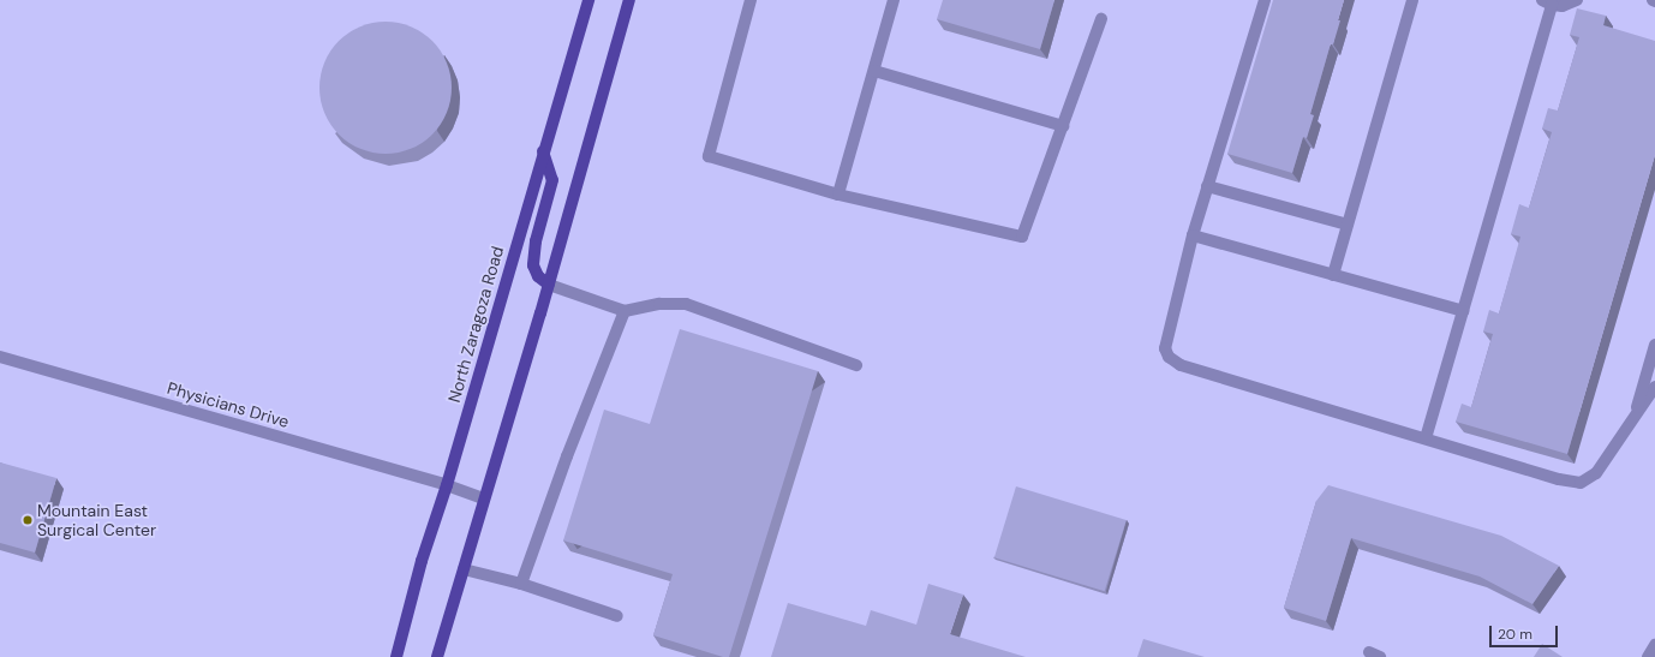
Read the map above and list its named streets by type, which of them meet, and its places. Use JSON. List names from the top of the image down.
{
  "streets": {
    "main road": ["North Zaragoza Road"],
    "street": ["Physicians Drive"]
  },
  "crossings": [
    ["North Zaragoza Road", "Physicians Drive"]
  ],
  "places": ["Mountain East Surgical Center"],
  "scale_bar": "20 m"
}
